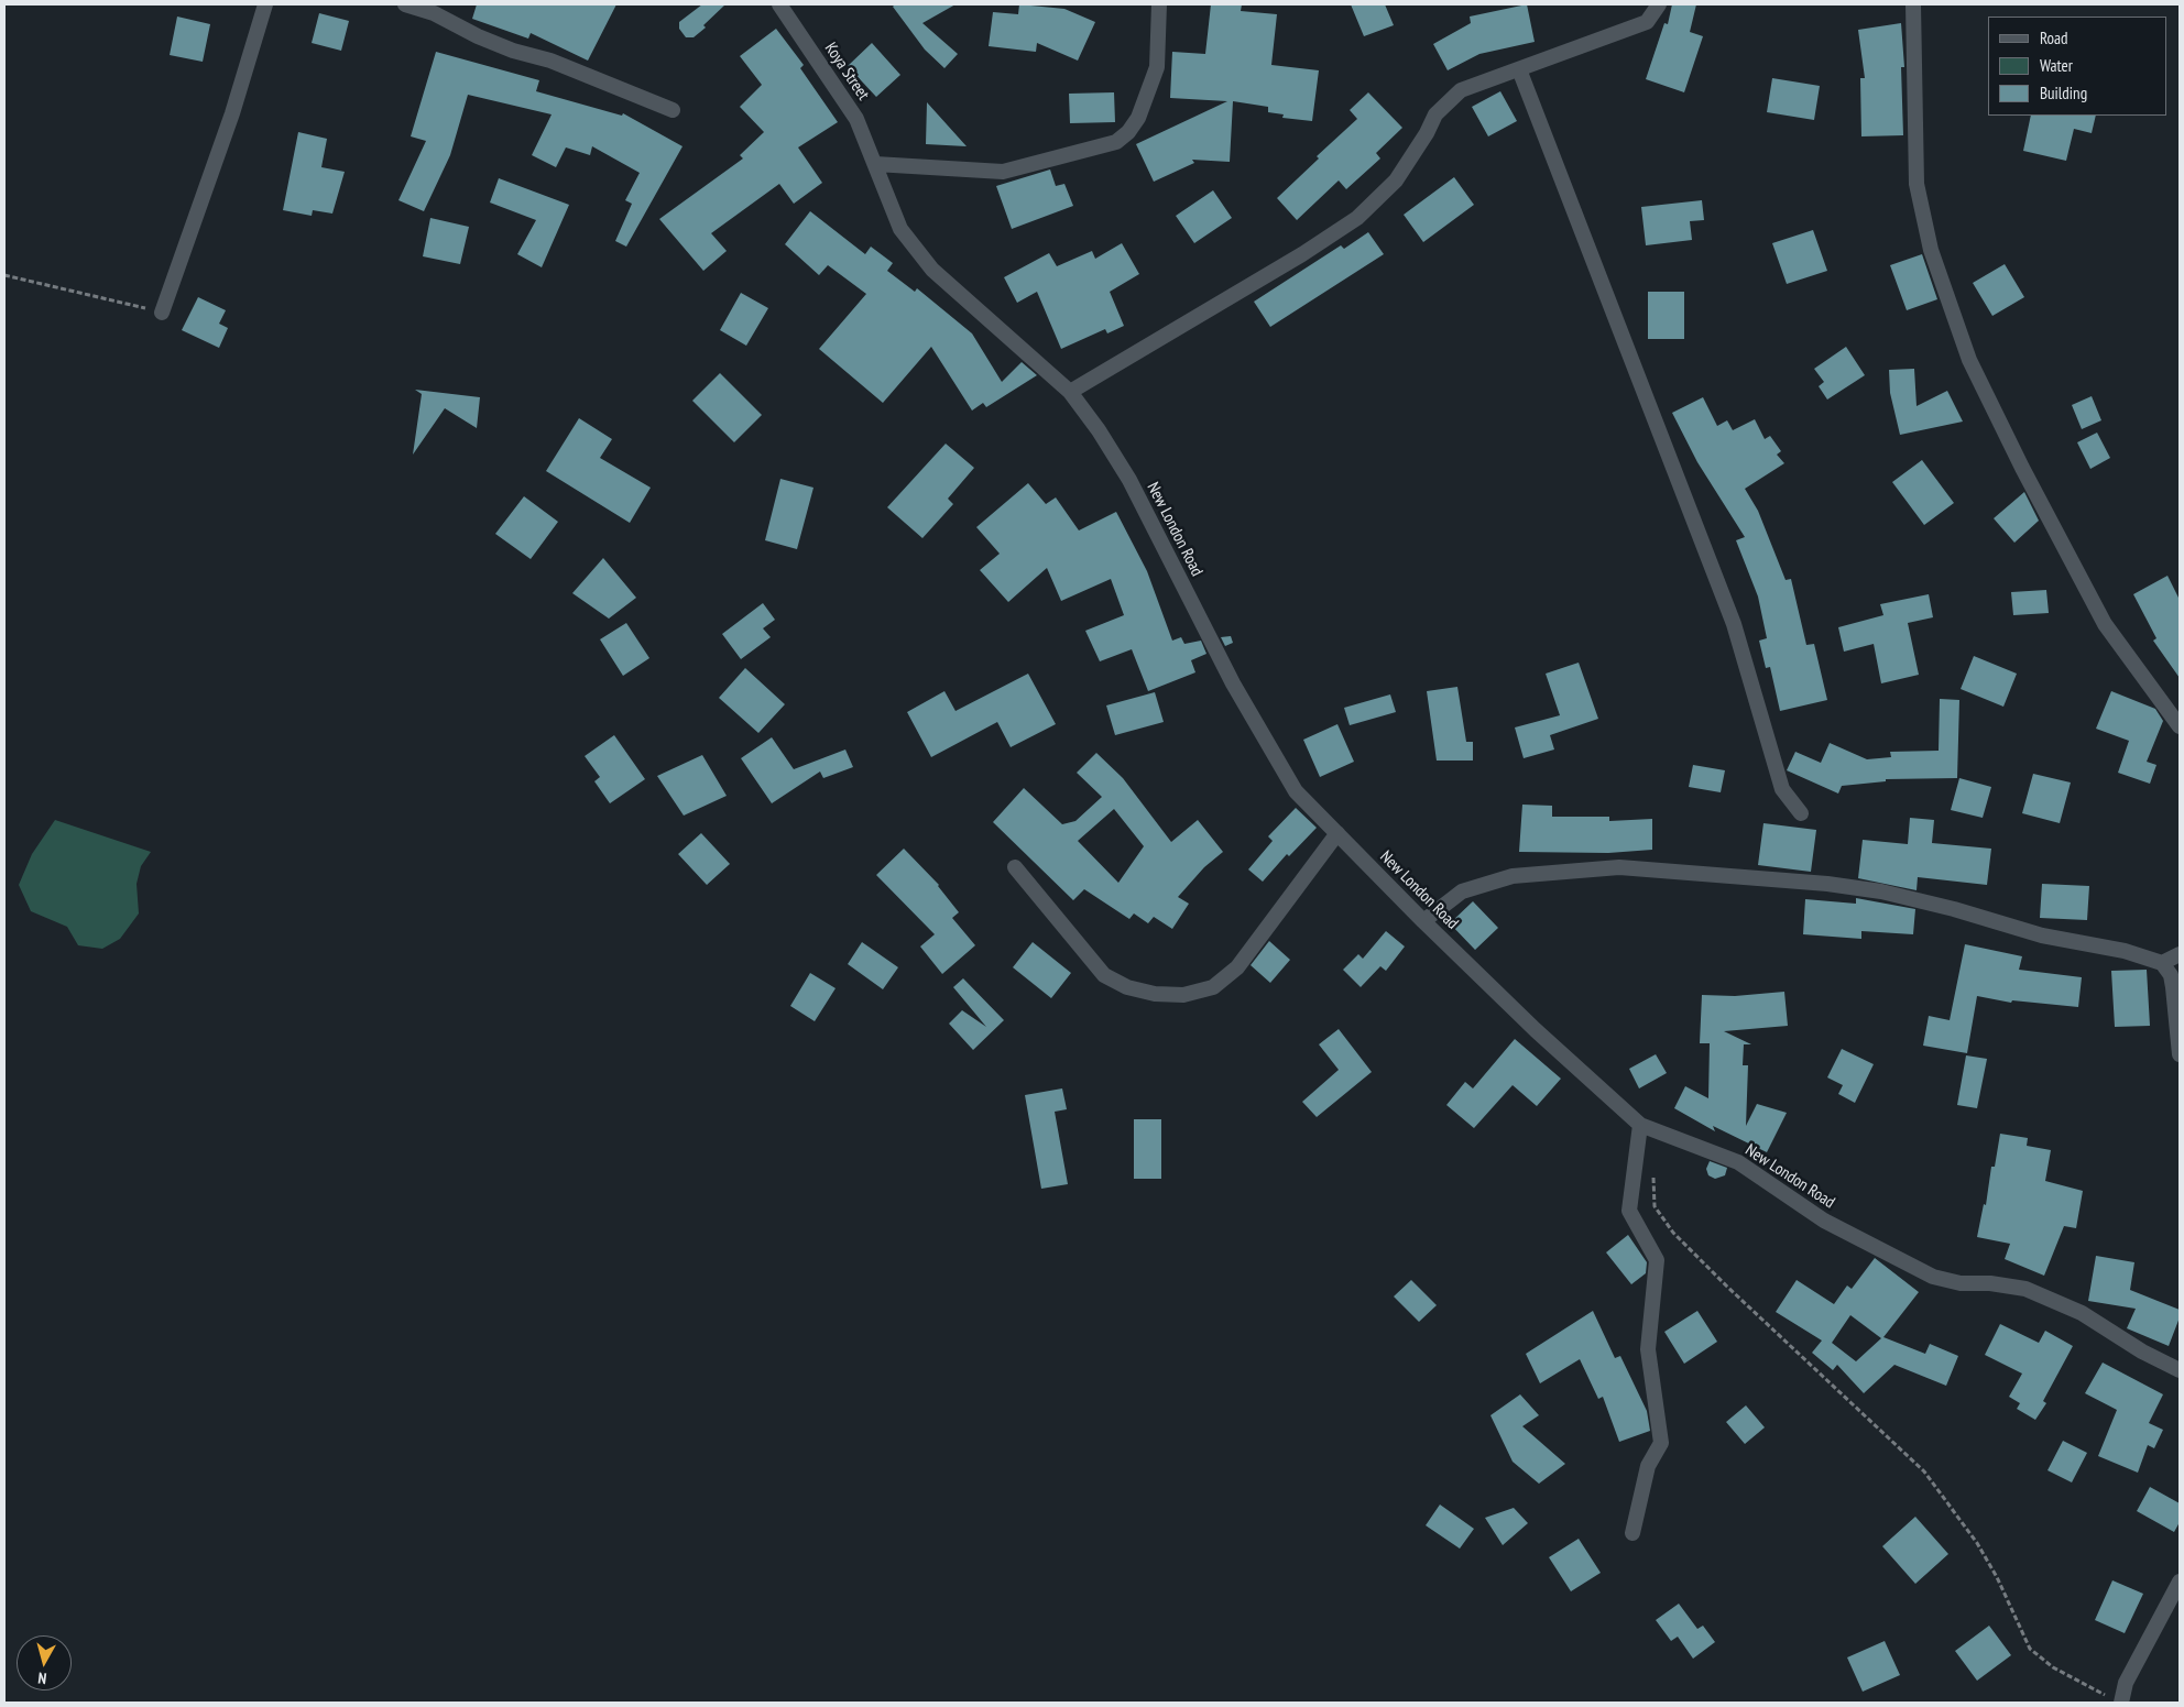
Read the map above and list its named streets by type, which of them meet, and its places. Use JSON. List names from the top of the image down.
{
  "streets": {
    "street": ["Koya Street", "New London Road"]
  },
  "crossings": [
    ["Koya Street", "New London Road"]
  ],
  "legend": ["Road", "Water", "Building"],
  "north": "bottom"
}
